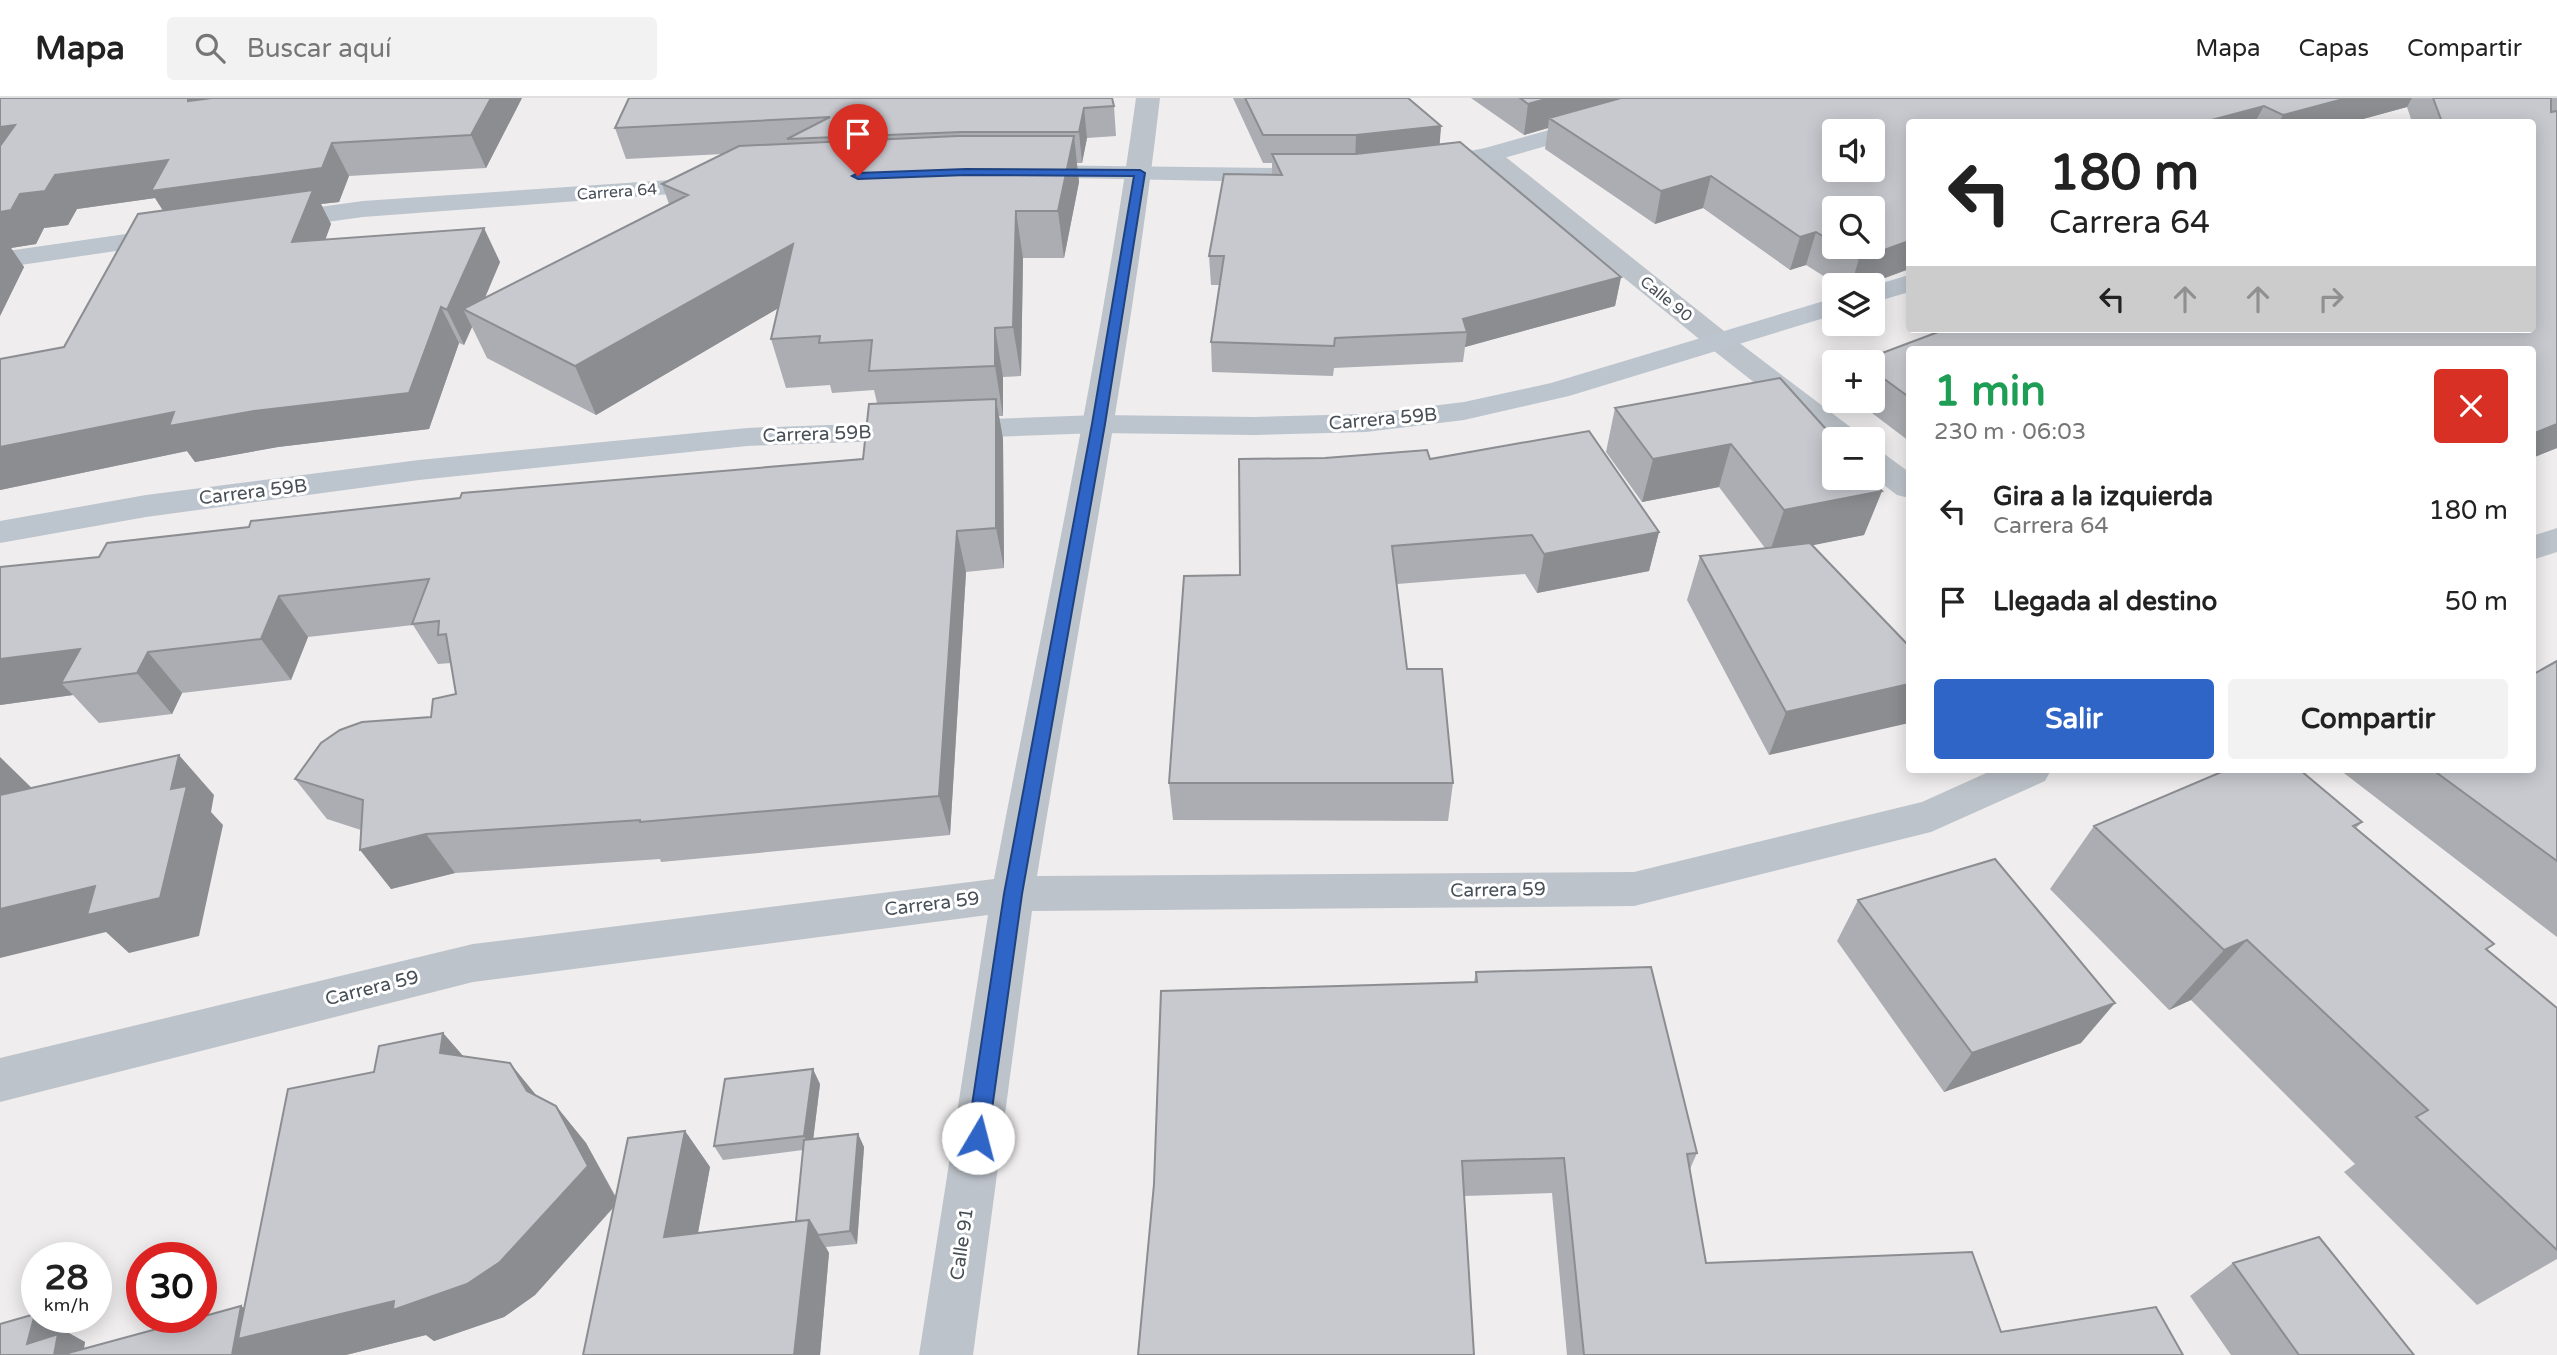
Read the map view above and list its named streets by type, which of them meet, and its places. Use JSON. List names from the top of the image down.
{
  "streets": {
    "street": [
      "Carrera 64",
      "Calle 90",
      "Carrera 59B",
      "Carrera 59",
      "Calle 91"
    ]
  },
  "crossings": [
    ["Calle 90", "Carrera 59B"],
    ["Carrera 59B", "Calle 91"],
    ["Carrera 59", "Calle 91"]
  ],
  "page": {
    "header": "Mapa",
    "search": "Buscar aquí",
    "nav": ["Mapa", "Capas", "Compartir"],
    "map_buttons": ["+", "−"],
    "turn": ["180 m", "Carrera 64"],
    "heading": ["1 min", "230 m · 06:03"],
    "list": [
      {
        "name": "Gira a la izquierda",
        "note": "Carrera 64",
        "value": "180 m"
      },
      {
        "name": "Llegada al destino",
        "value": "50 m"
      }
    ],
    "buttons": ["Salir", "Compartir"],
    "speed": "28 km/h",
    "limit": "30"
  }
}
